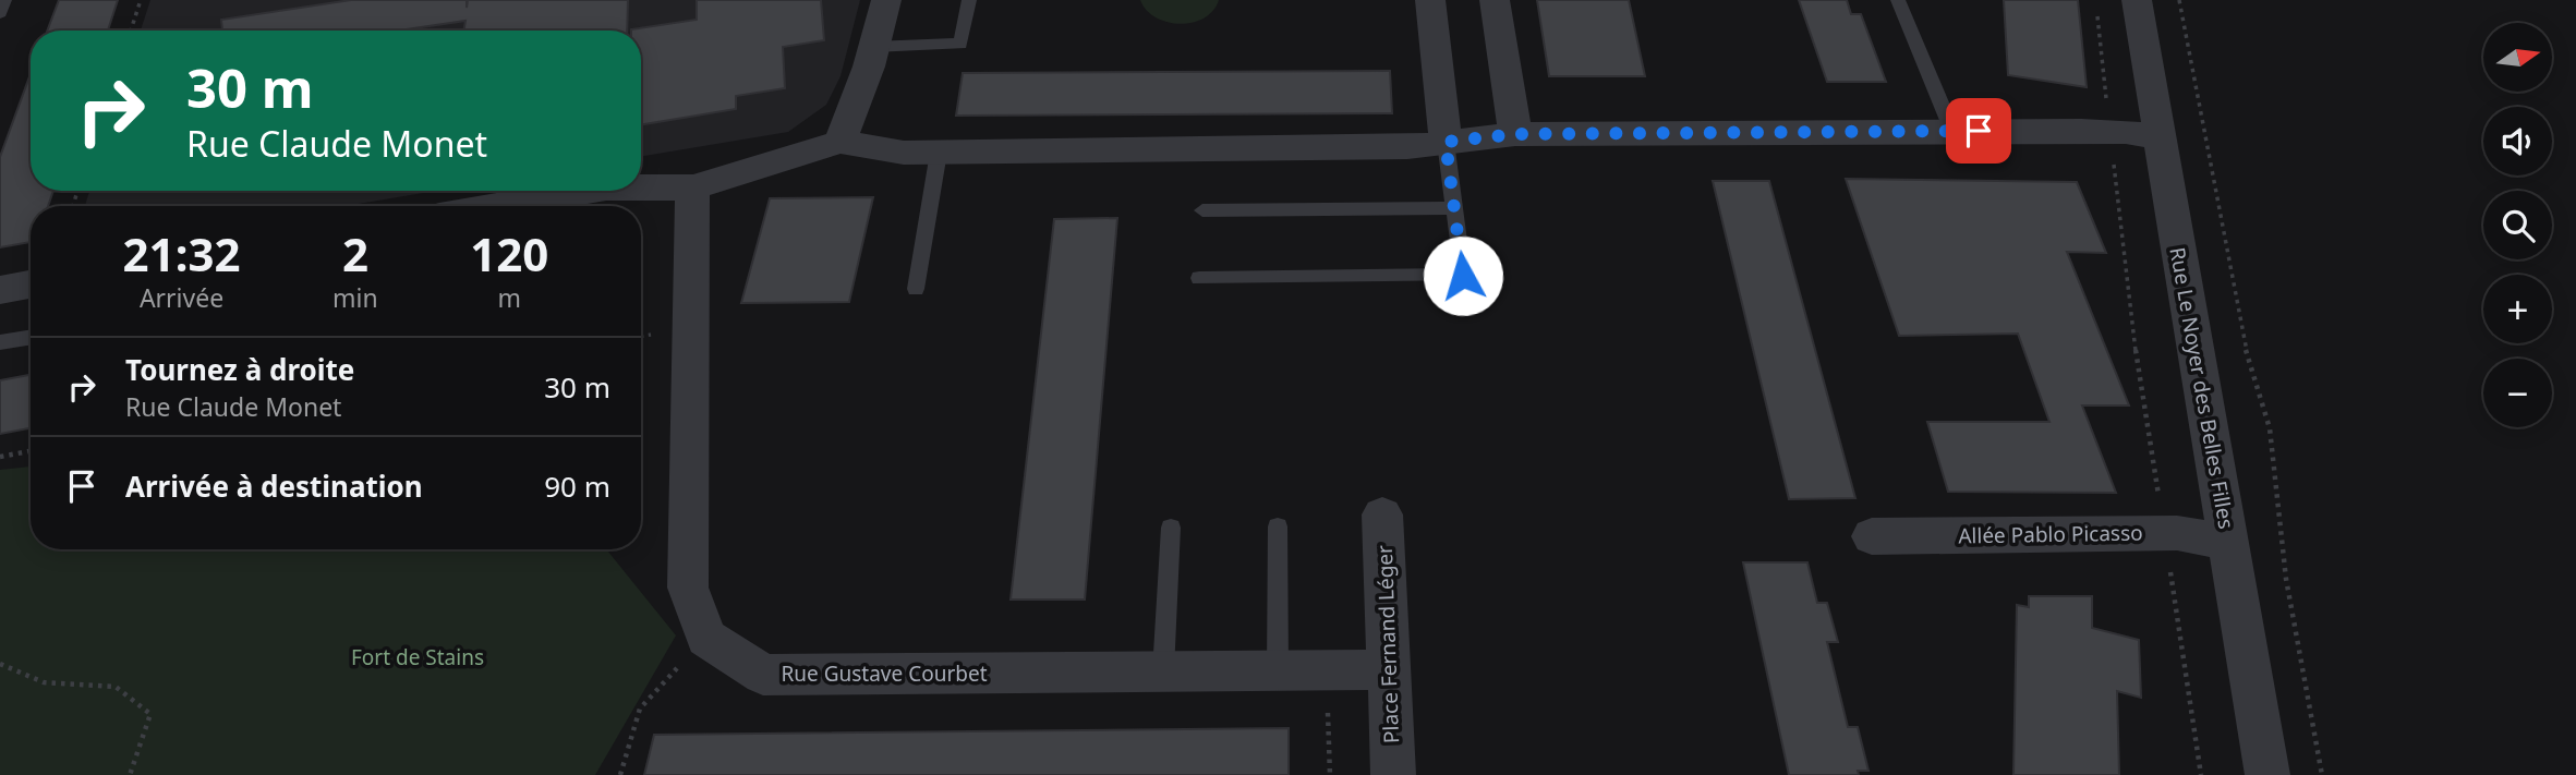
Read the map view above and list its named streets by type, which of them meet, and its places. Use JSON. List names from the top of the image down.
{
  "streets": {
    "street": [
      "Rue Le Noyer des Belles Filles",
      "Allée Pablo Picasso",
      "Place Fernand Léger",
      "Rue Gustave Courbet"
    ]
  },
  "crossings": [
    ["Rue Le Noyer des Belles Filles", "Allée Pablo Picasso"],
    ["Place Fernand Léger", "Rue Gustave Courbet"]
  ],
  "parks": ["Fort de Stains"],
  "north": "right",
  "page": {
    "map_buttons": ["+", "−"],
    "turn": ["30 m", "Rue Claude Monet"],
    "eta": [
      "21:32",
      "Arrivée",
      "2",
      "min",
      "120",
      "m"
    ],
    "list": [
      {
        "name": "Tournez à droite",
        "note": "Rue Claude Monet",
        "value": "30 m"
      },
      {
        "name": "Arrivée à destination",
        "value": "90 m"
      }
    ]
  }
}
